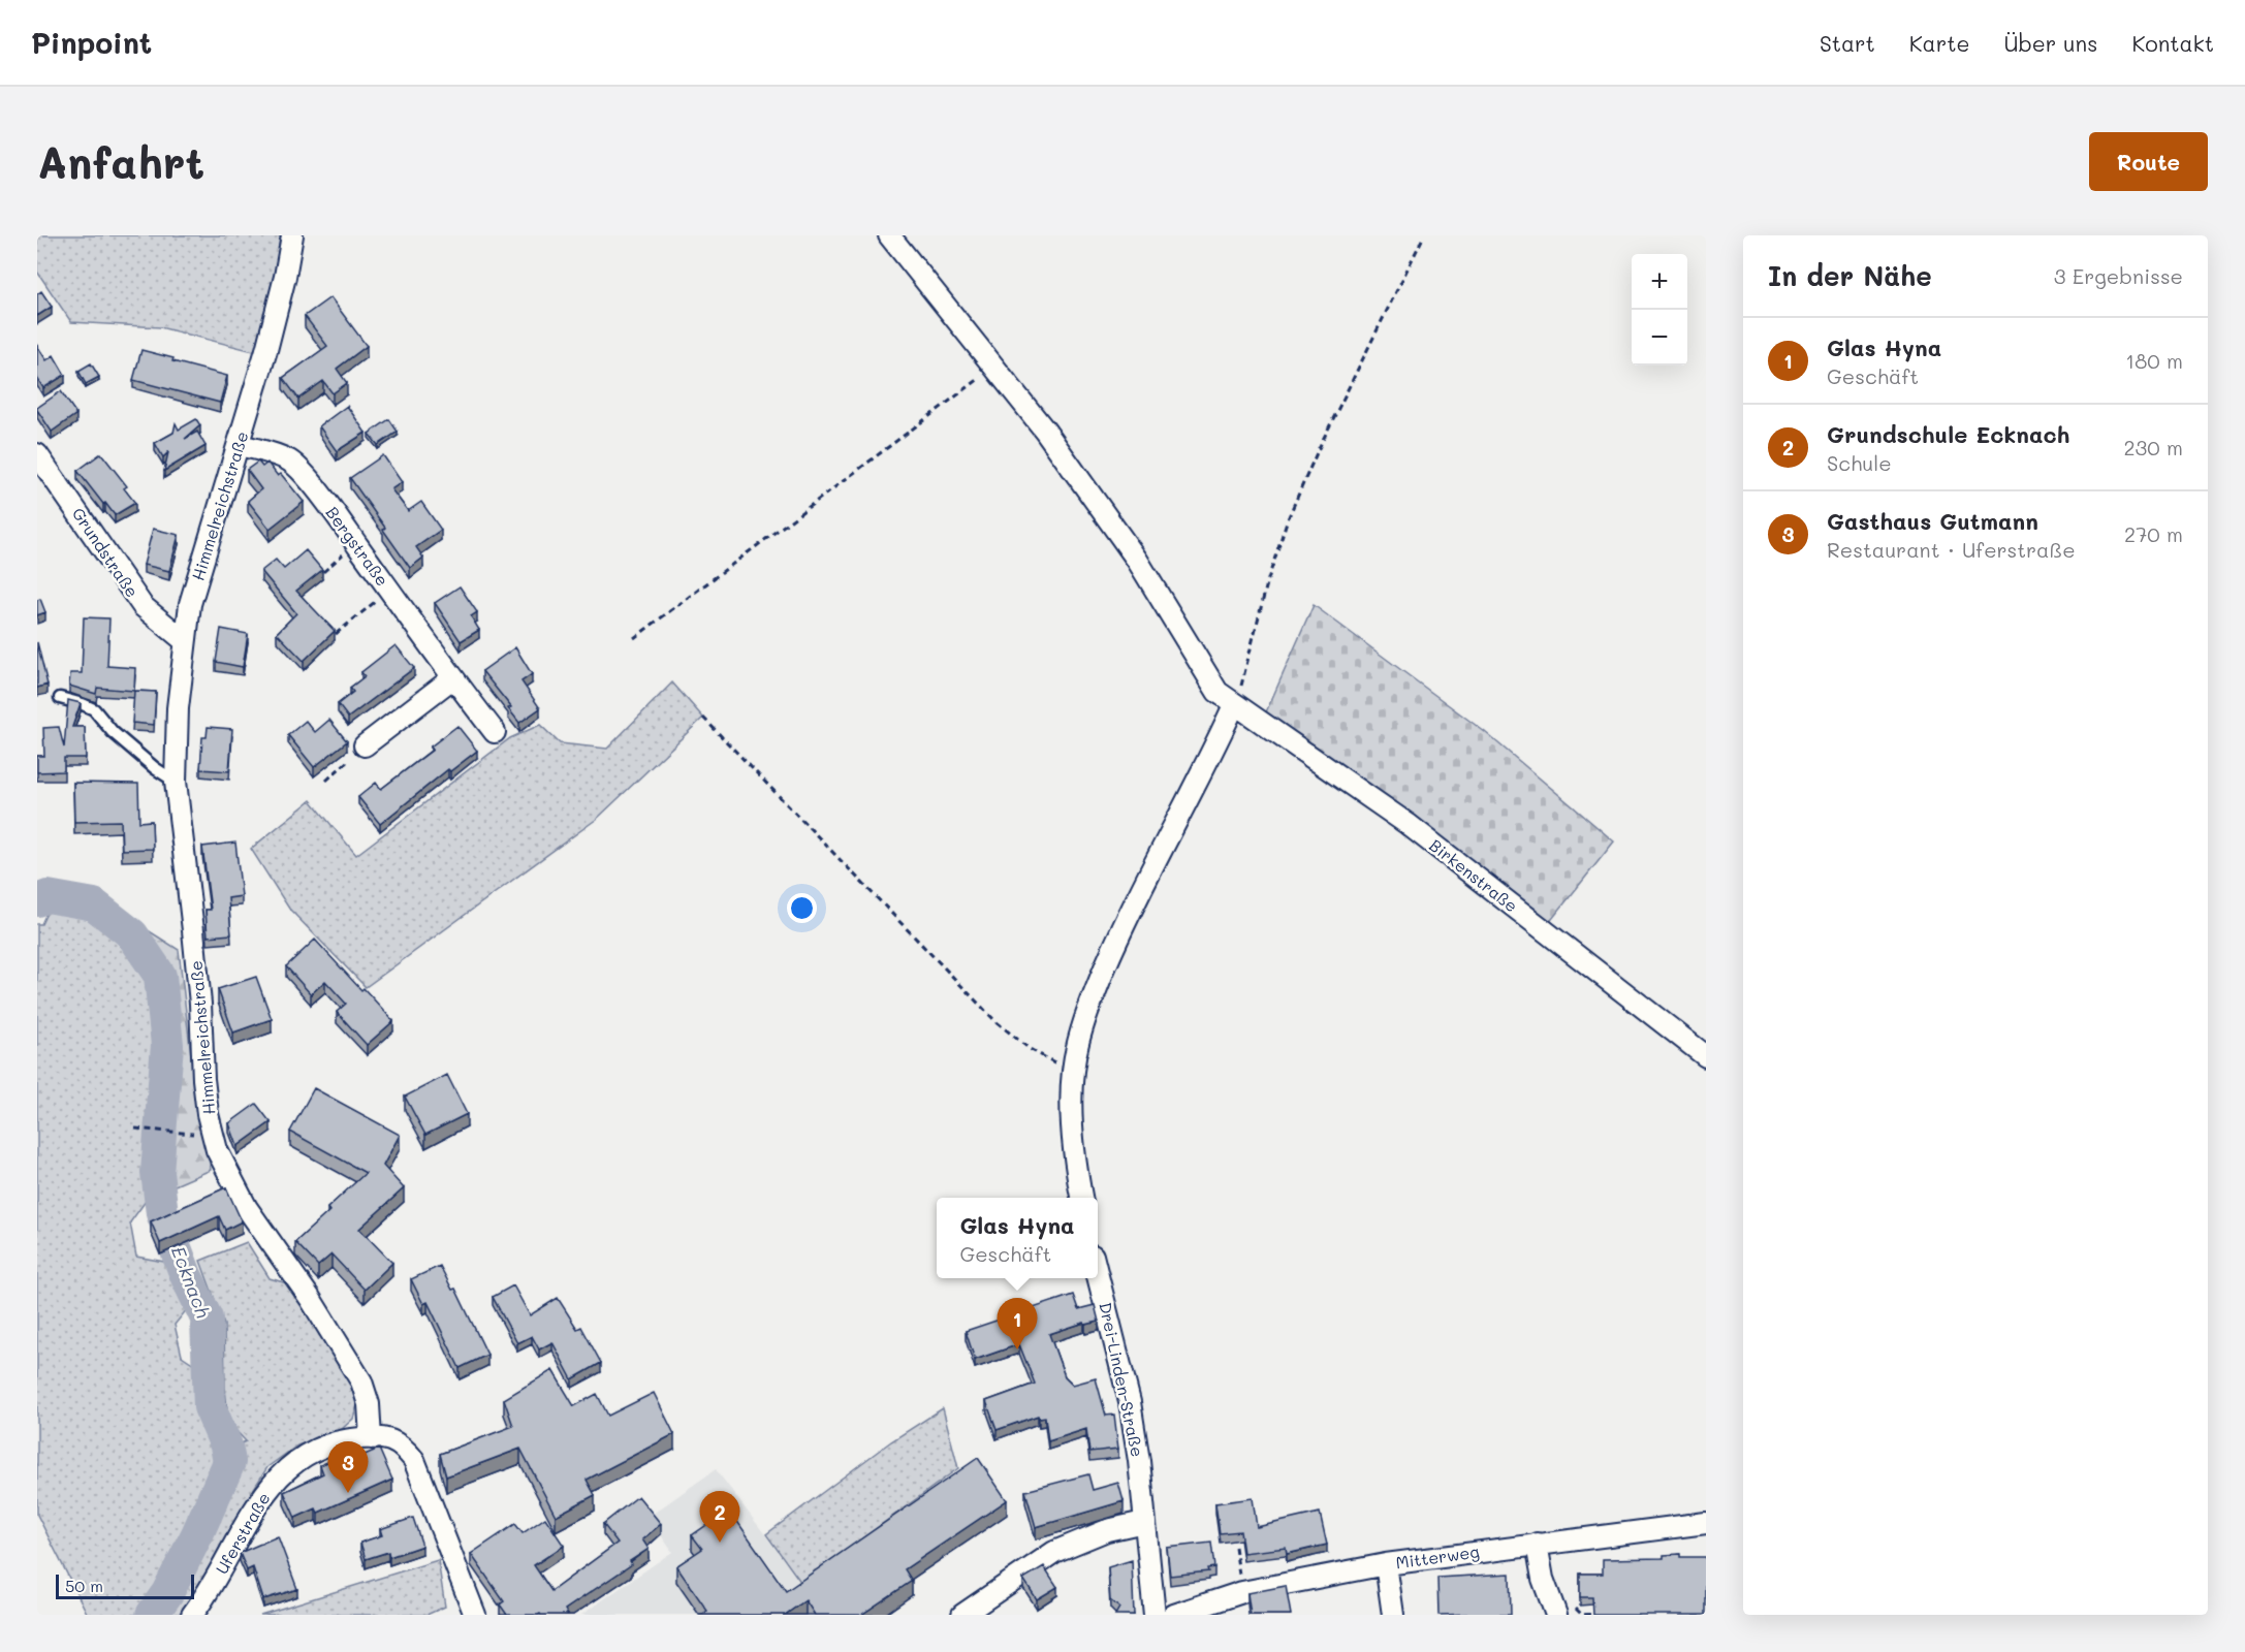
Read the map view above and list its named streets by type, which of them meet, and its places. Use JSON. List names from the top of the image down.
{
  "streets": {
    "street": [
      "Himmelreichstraße",
      "Bergstraße",
      "Grundstraße",
      "Birkenstraße",
      "Drei-Linden-Straße",
      "Uferstraße",
      "Mitterweg"
    ]
  },
  "crossings": [
    ["Himmelreichstraße", "Bergstraße"],
    ["Himmelreichstraße", "Grundstraße"],
    ["Himmelreichstraße", "Uferstraße"]
  ],
  "water": ["Ecknach"],
  "scale_bar": "50 m",
  "page": {
    "header": "Pinpoint",
    "nav": [
      "Start",
      "Karte",
      "Über uns",
      "Kontakt"
    ],
    "buttons": "Route",
    "title": "Anfahrt",
    "heading": ["In der Nähe", "3 Ergebnisse"],
    "map_buttons": ["+", "−"],
    "list": [
      {
        "mark": "1",
        "name": "Glas Hyna",
        "note": "Geschäft",
        "value": "180 m"
      },
      {
        "mark": "2",
        "name": "Grundschule Ecknach",
        "note": "Schule",
        "value": "230 m"
      },
      {
        "mark": "3",
        "name": "Gasthaus Gutmann",
        "note": "Restaurant · Uferstraße",
        "value": "270 m"
      }
    ],
    "popup": ["Glas Hyna", "Geschäft"],
    "pins": ["1", "3", "2"],
    "scale": "50 m"
  }
}
